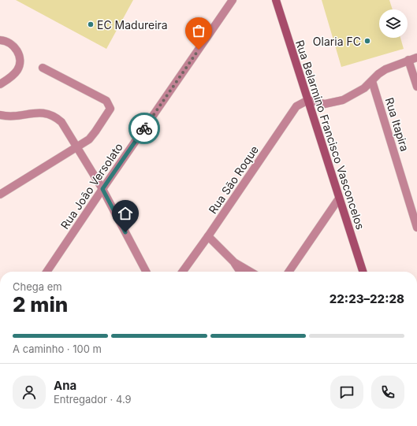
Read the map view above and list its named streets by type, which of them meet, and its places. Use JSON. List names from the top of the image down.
{
  "streets": {
    "street": [
      "Rua Itapira",
      "Rua Belarmino Francisco Vasconcelos",
      "Rua São Roque",
      "Rua João Versolato"
    ]
  },
  "crossings": [
    ["Rua Belarmino Francisco Vasconcelos", "Rua São Roque"]
  ],
  "places": ["EC Madureira", "Olaria FC"],
  "page": {
    "heading": ["2 min", "Chega em", "22:23–22:28"],
    "panel": ["Ana", "Entregador · 4.9"],
    "bar": "A caminho · 100 m"
  }
}
